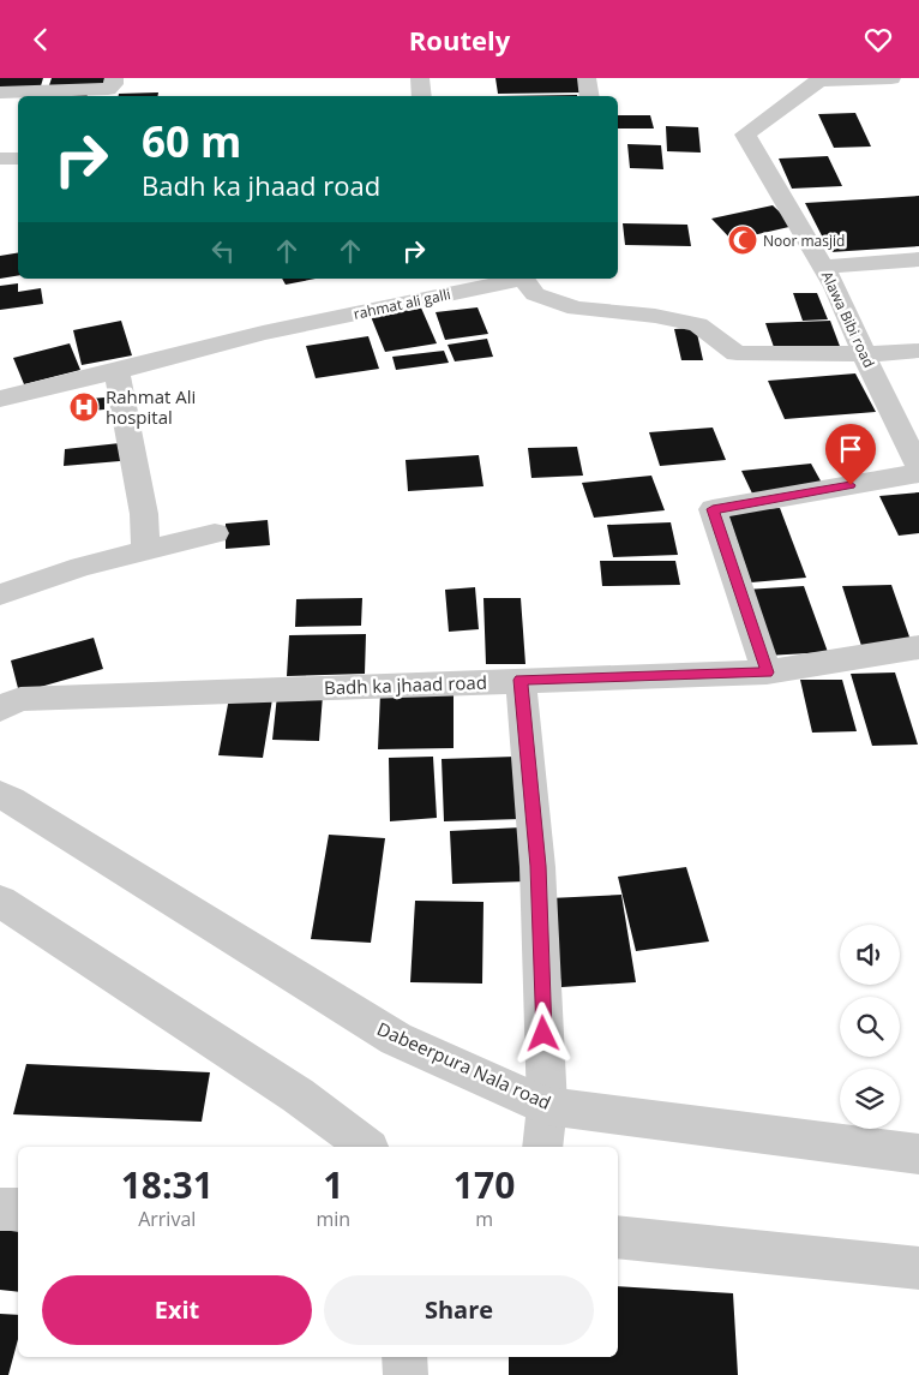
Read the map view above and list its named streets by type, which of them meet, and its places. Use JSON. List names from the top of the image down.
{
  "streets": {
    "street": [
      "rahmat ali galli",
      "Alawa Bibi road",
      "Badh ka jhaad road",
      "Dabeerpura Nala road"
    ]
  },
  "crossings": [
    ["rahmat ali galli", "Alawa Bibi road"]
  ],
  "places": {
    "mosque": ["Noor masjid"],
    "hospital": ["Rahmat Ali hospital"]
  },
  "page": {
    "header": "Routely",
    "turn": ["60 m", "Badh ka jhaad road"],
    "eta": [
      "18:31",
      "Arrival",
      "1",
      "min",
      "170",
      "m"
    ],
    "buttons": ["Exit", "Share"]
  }
}
